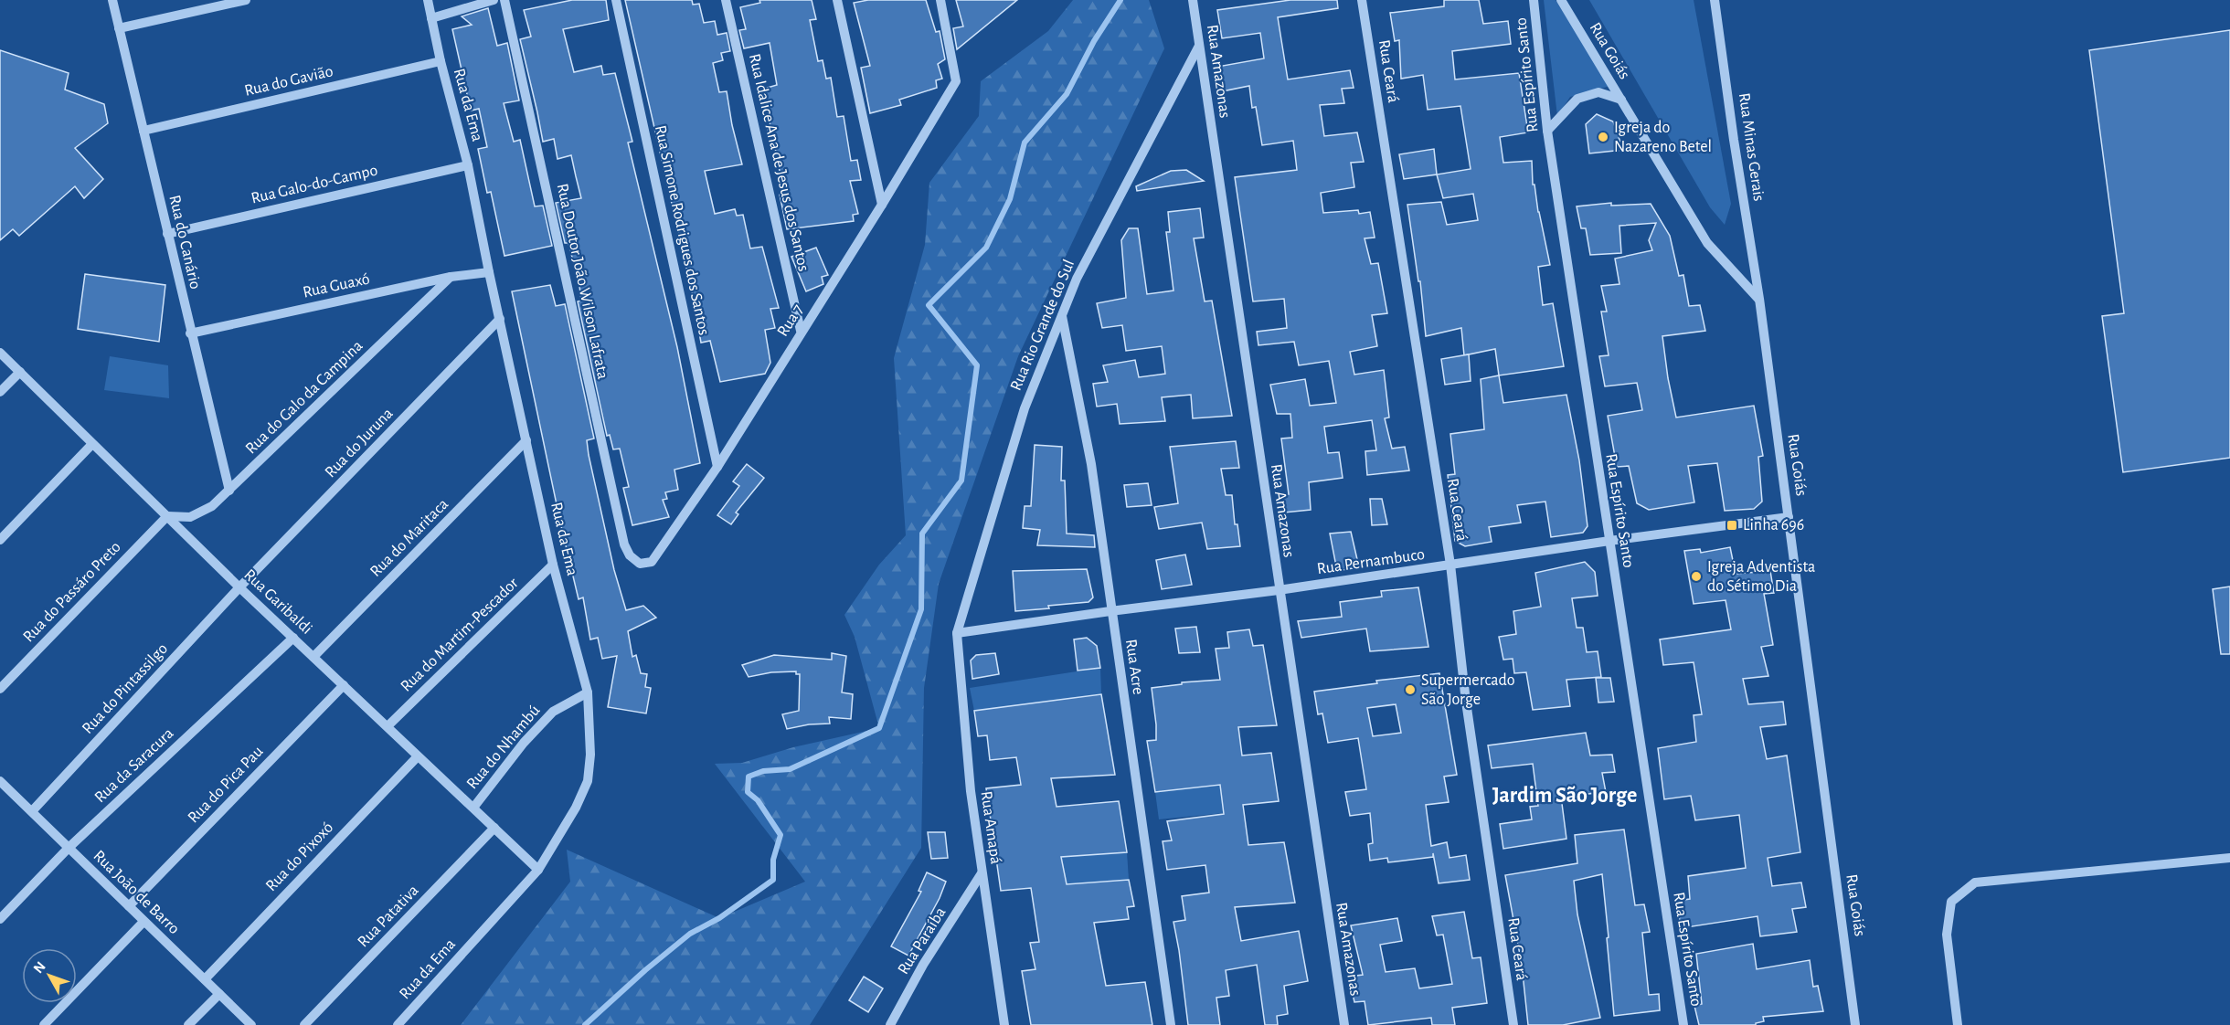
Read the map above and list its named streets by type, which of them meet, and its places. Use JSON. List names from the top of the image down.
{
  "streets": {
    "street": [
      "Rua Goiás",
      "Rua Amazonas",
      "Rua Ceará",
      "Rua Espírito Santo",
      "Rua do Gavião",
      "Rua da Ema",
      "Rua Minas Gerais",
      "Rua Idalice Ana de Jesus dos Santos",
      "Rua Galo-do-Campo",
      "Rua Simone Rodrigues dos Santos",
      "Rua do Canário",
      "Rua Doutor João Wilson Lafrata",
      "Rua Guaxó",
      "Rua 7",
      "Rua Rio Grande do Sul",
      "Rua do Galo da Campina",
      "Rua do Juruna",
      "Rua do Maritaca",
      "Rua Pernambuco",
      "Rua do Passáro Preto",
      "Rua Garibaldi",
      "Rua do Martim-Pescador",
      "Rua Acre",
      "Rua do Pintassilgo",
      "Rua do Nhambú",
      "Rua da Saracura",
      "Rua do Pica Pau",
      "Rua Amapá",
      "Rua do Pixoxó",
      "Rua João de Barro",
      "Rua Patativa",
      "Rua Paraíba"
    ]
  },
  "crossings": [
    ["Rua Goiás", "Rua Minas Gerais"],
    ["Rua Goiás", "Rua Pernambuco"],
    ["Rua Amazonas", "Rua Rio Grande do Sul"],
    ["Rua Amazonas", "Rua Pernambuco"],
    ["Rua Ceará", "Rua Pernambuco"],
    ["Rua Espírito Santo", "Rua Pernambuco"],
    ["Rua do Gavião", "Rua da Ema"],
    ["Rua do Gavião", "Rua do Canário"],
    ["Rua da Ema", "Rua Galo-do-Campo"],
    ["Rua da Ema", "Rua Guaxó"],
    ["Rua da Ema", "Rua do Juruna"],
    ["Rua da Ema", "Rua do Maritaca"],
    ["Rua da Ema", "Rua Garibaldi"],
    ["Rua da Ema", "Rua do Martim-Pescador"],
    ["Rua da Ema", "Rua do Nhambú"],
    ["Rua Idalice Ana de Jesus dos Santos", "Rua 7"],
    ["Rua Galo-do-Campo", "Rua do Canário"],
    ["Rua Simone Rodrigues dos Santos", "Rua 7"],
    ["Rua do Canário", "Rua Guaxó"],
    ["Rua do Canário", "Rua do Galo da Campina"],
    ["Rua Doutor João Wilson Lafrata", "Rua 7"],
    ["Rua Guaxó", "Rua do Galo da Campina"],
    ["Rua Rio Grande do Sul", "Rua Pernambuco"],
    ["Rua Rio Grande do Sul", "Rua Acre"],
    ["Rua Rio Grande do Sul", "Rua Amapá"],
    ["Rua do Galo da Campina", "Rua do Passáro Preto"],
    ["Rua do Galo da Campina", "Rua Garibaldi"],
    ["Rua do Juruna", "Rua Garibaldi"],
    ["Rua do Juruna", "Rua do Pintassilgo"],
    ["Rua do Maritaca", "Rua Garibaldi"],
    ["Rua Pernambuco", "Rua Acre"],
    ["Rua Pernambuco", "Rua Amapá"],
    ["Rua do Passáro Preto", "Rua Garibaldi"],
    ["Rua Garibaldi", "Rua do Martim-Pescador"],
    ["Rua Garibaldi", "Rua do Pintassilgo"],
    ["Rua Garibaldi", "Rua do Nhambú"],
    ["Rua Garibaldi", "Rua da Saracura"],
    ["Rua Garibaldi", "Rua do Pica Pau"],
    ["Rua Garibaldi", "Rua do Pixoxó"],
    ["Rua Garibaldi", "Rua Patativa"],
    ["Rua do Pintassilgo", "Rua João de Barro"],
    ["Rua da Saracura", "Rua João de Barro"],
    ["Rua do Pica Pau", "Rua João de Barro"],
    ["Rua Amapá", "Rua Paraíba"],
    ["Rua do Pixoxó", "Rua João de Barro"]
  ],
  "districts": ["Jardim São Jorge"],
  "places": {
    "other": ["Igreja do Nazareno Betel", "Igreja Adventista do Sétimo Dia", "Supermercado São Jorge"],
    "transit": ["Linha 696"]
  },
  "north": "top left"
}
